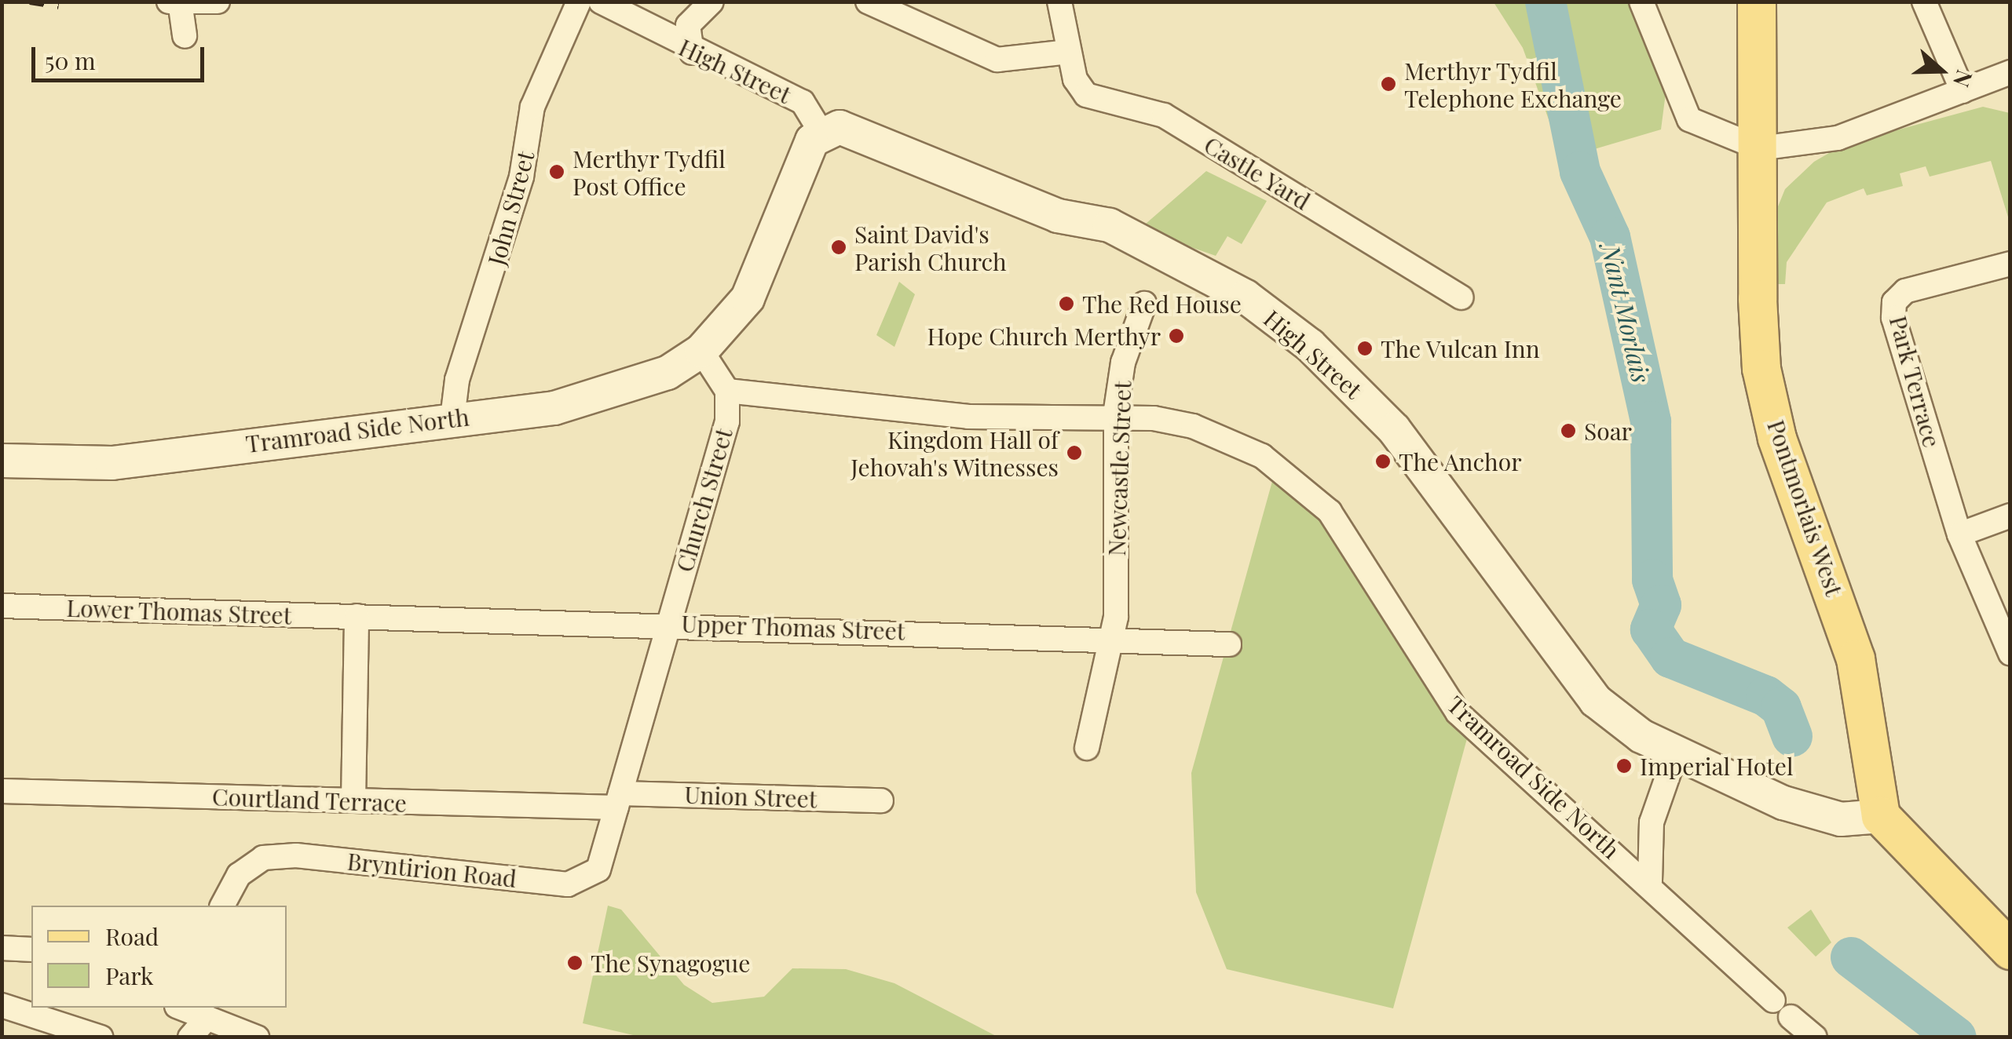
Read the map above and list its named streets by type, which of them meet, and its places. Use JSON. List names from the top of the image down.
{
  "streets": {
    "main road": ["Pontmorlais West"],
    "street": [
      "High Street",
      "Castle Yard",
      "John Street",
      "Park Terrace",
      "Tramroad Side North",
      "Newcastle Street",
      "Church Street",
      "Lower Thomas Street",
      "Upper Thomas Street",
      "Union Street",
      "Courtland Terrace",
      "Bryntirion Road"
    ]
  },
  "crossings": [
    ["High Street", "Pontmorlais West"],
    ["John Street", "Tramroad Side North"],
    ["Tramroad Side North", "Newcastle Street"],
    ["Tramroad Side North", "Church Street"],
    ["Newcastle Street", "Upper Thomas Street"],
    ["Church Street", "Upper Thomas Street"],
    ["Church Street", "Union Street"],
    ["Church Street", "Courtland Terrace"],
    ["Church Street", "Bryntirion Road"],
    ["Lower Thomas Street", "Upper Thomas Street"],
    ["Union Street", "Courtland Terrace"],
    ["Union Street", "Bryntirion Road"],
    ["Courtland Terrace", "Bryntirion Road"]
  ],
  "water": ["Nant Morlais"],
  "places": [
    "Merthyr Tydfil Telephone Exchange",
    "Merthyr Tydfil Post Office",
    "Saint David's Parish Church",
    "The Red House",
    "Hope Church Merthyr",
    "The Vulcan Inn",
    "Soar",
    "Kingdom Hall of Jehovah's Witnesses",
    "The Anchor",
    "Imperial Hotel",
    "The Synagogue"
  ],
  "legend": ["Road", "Park"],
  "scale_bar": "50 m",
  "north": "right"
}
